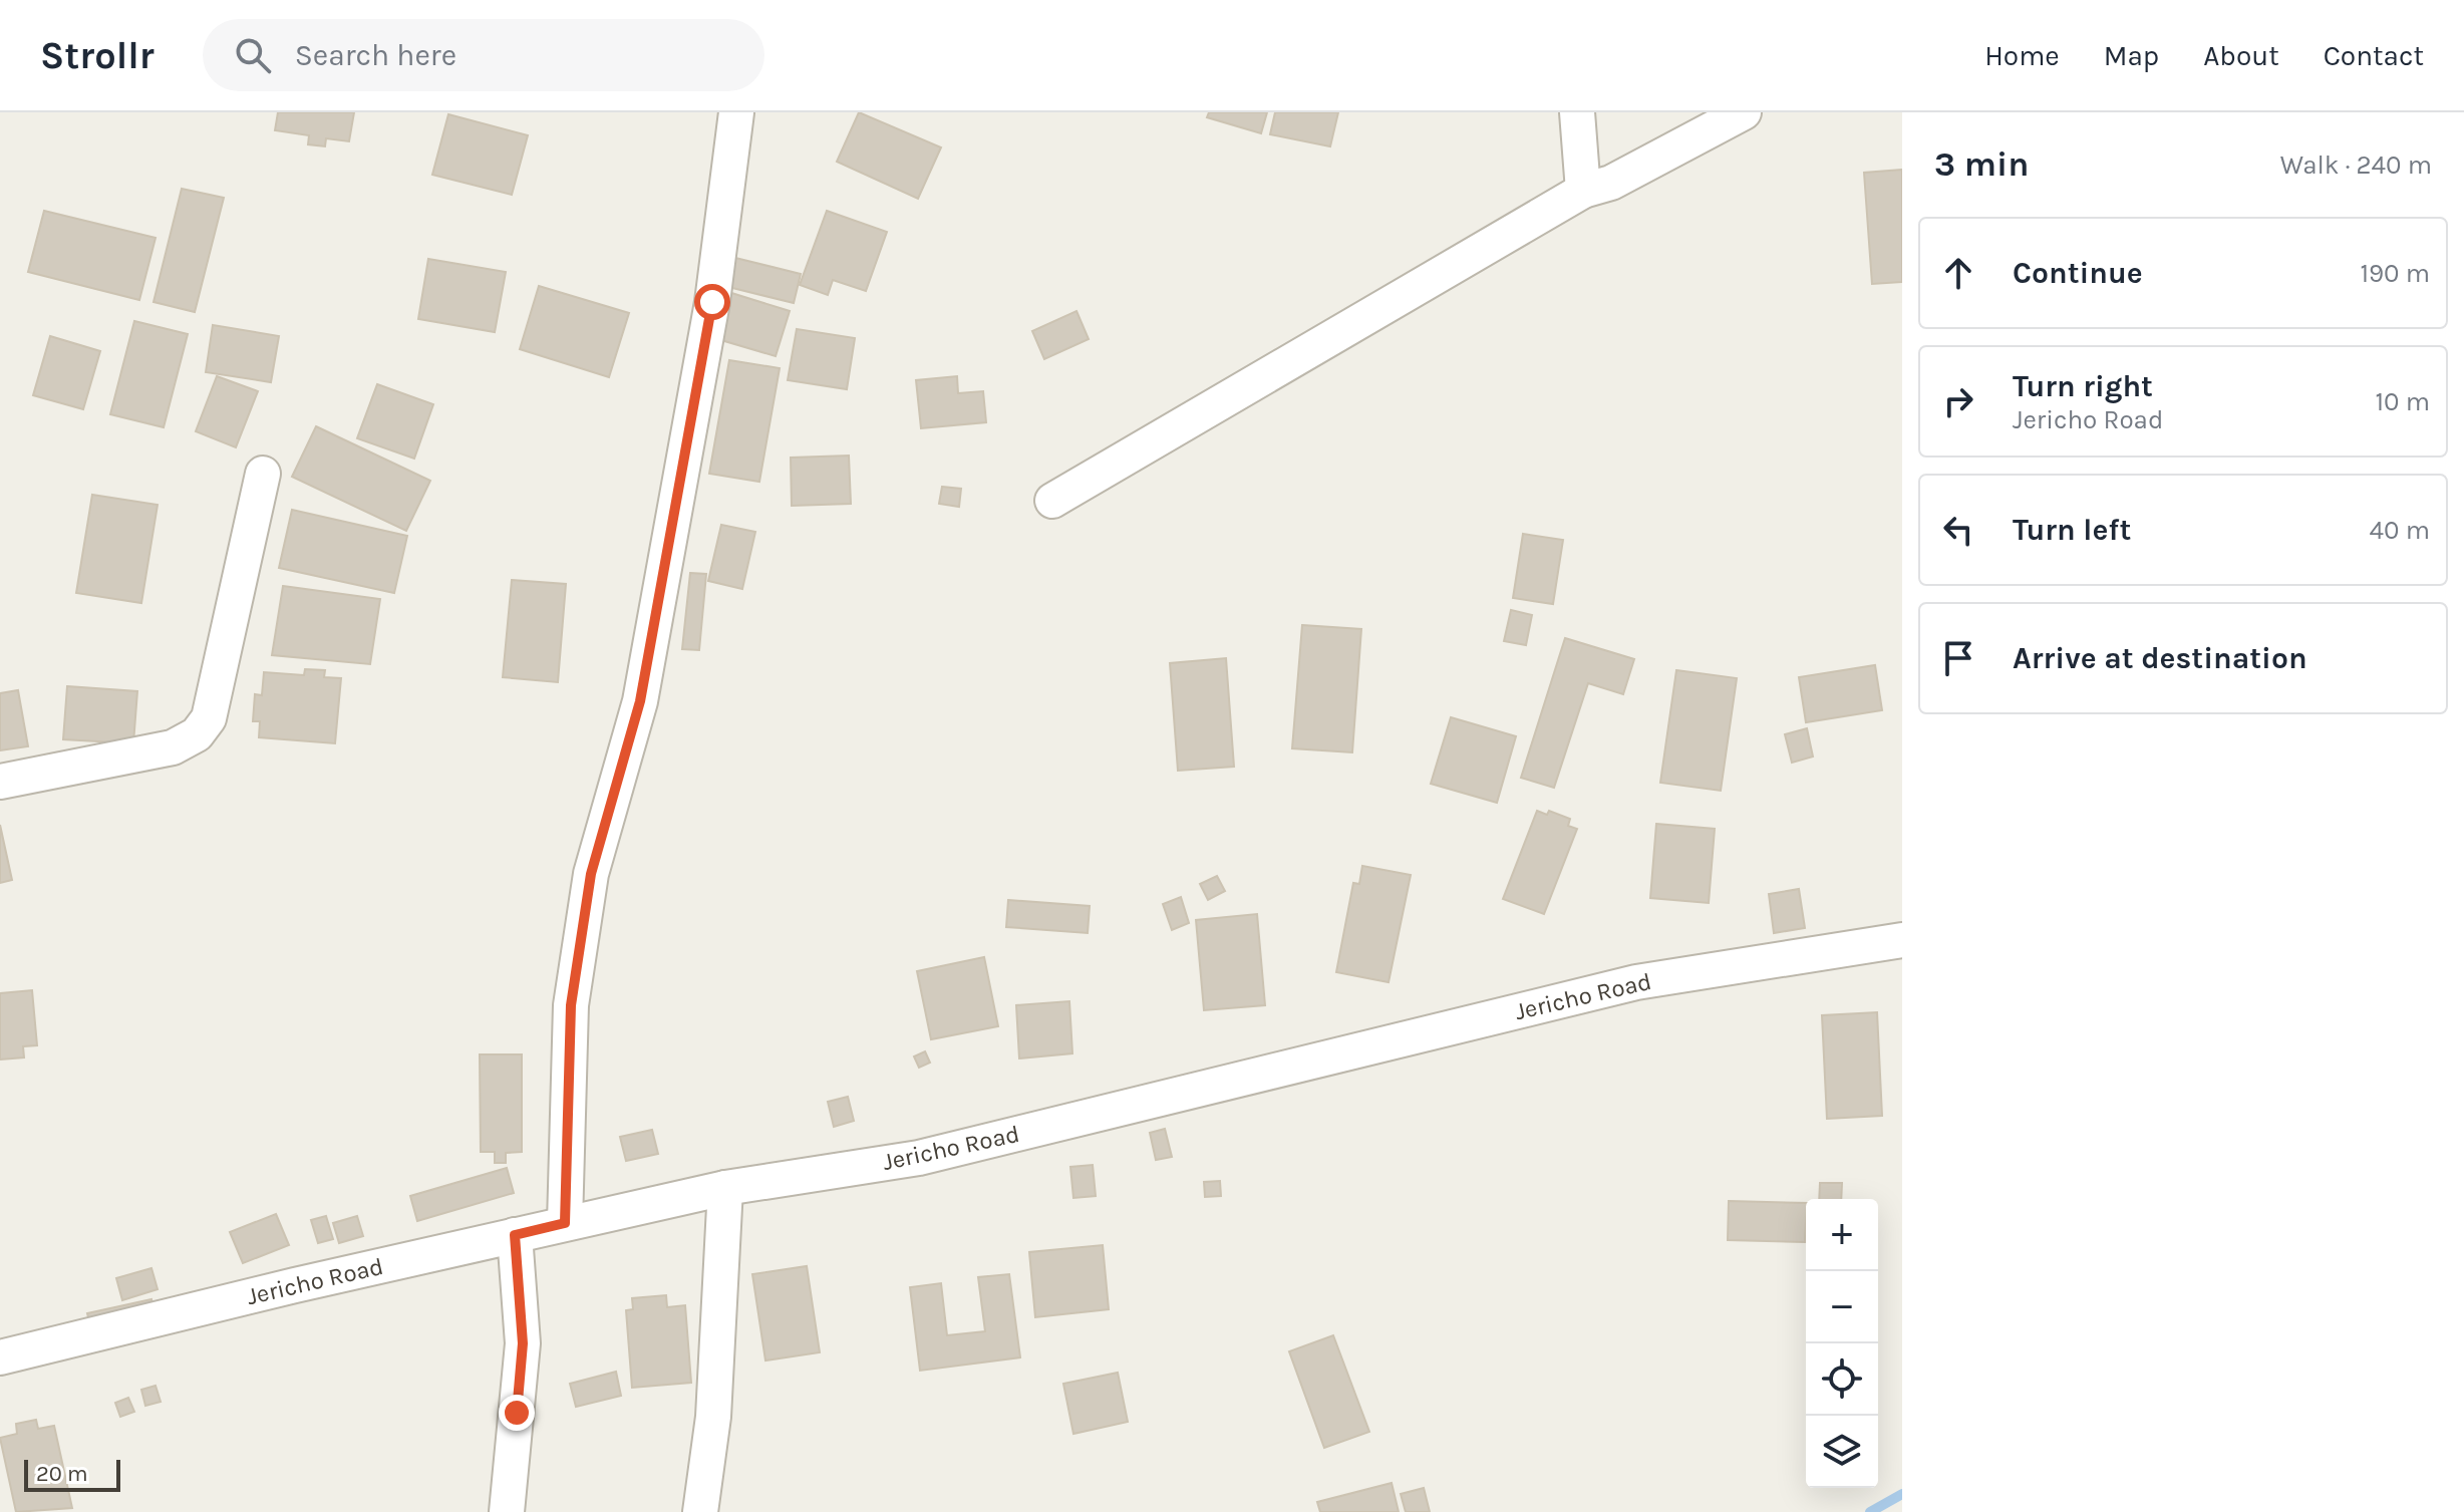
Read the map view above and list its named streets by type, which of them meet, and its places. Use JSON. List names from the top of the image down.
{
  "streets": {
    "street": ["Jericho Road"]
  },
  "scale_bar": "20 m",
  "page": {
    "header": "Strollr",
    "search": "Search here",
    "nav": [
      "Home",
      "Map",
      "About",
      "Contact"
    ],
    "heading": ["3 min", "Walk · 240 m"],
    "list": [
      ["Continue", "190 m"],
      ["Turn right", "Jericho Road", "10 m"],
      ["Turn left", "40 m"],
      "Arrive at destination"
    ],
    "map_buttons": ["+", "−"],
    "scale": "20 m"
  }
}
